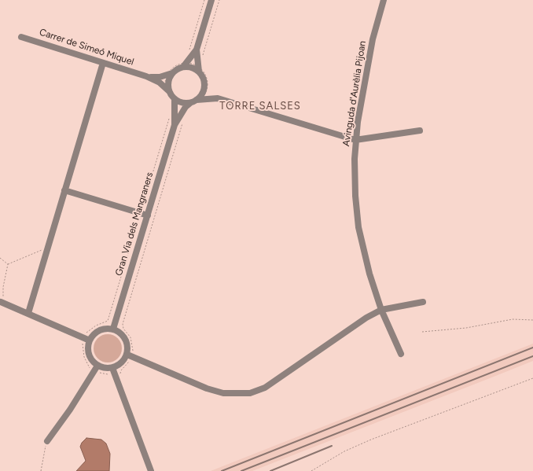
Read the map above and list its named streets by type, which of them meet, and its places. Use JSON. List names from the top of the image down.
{
  "streets": {
    "street": ["Carrer de Simeó Miquel", "Avinguda d'Aurèlia Pijoan", "Gran Via dels Mangraners"]
  },
  "districts": ["TORRE SALSES"]
}
